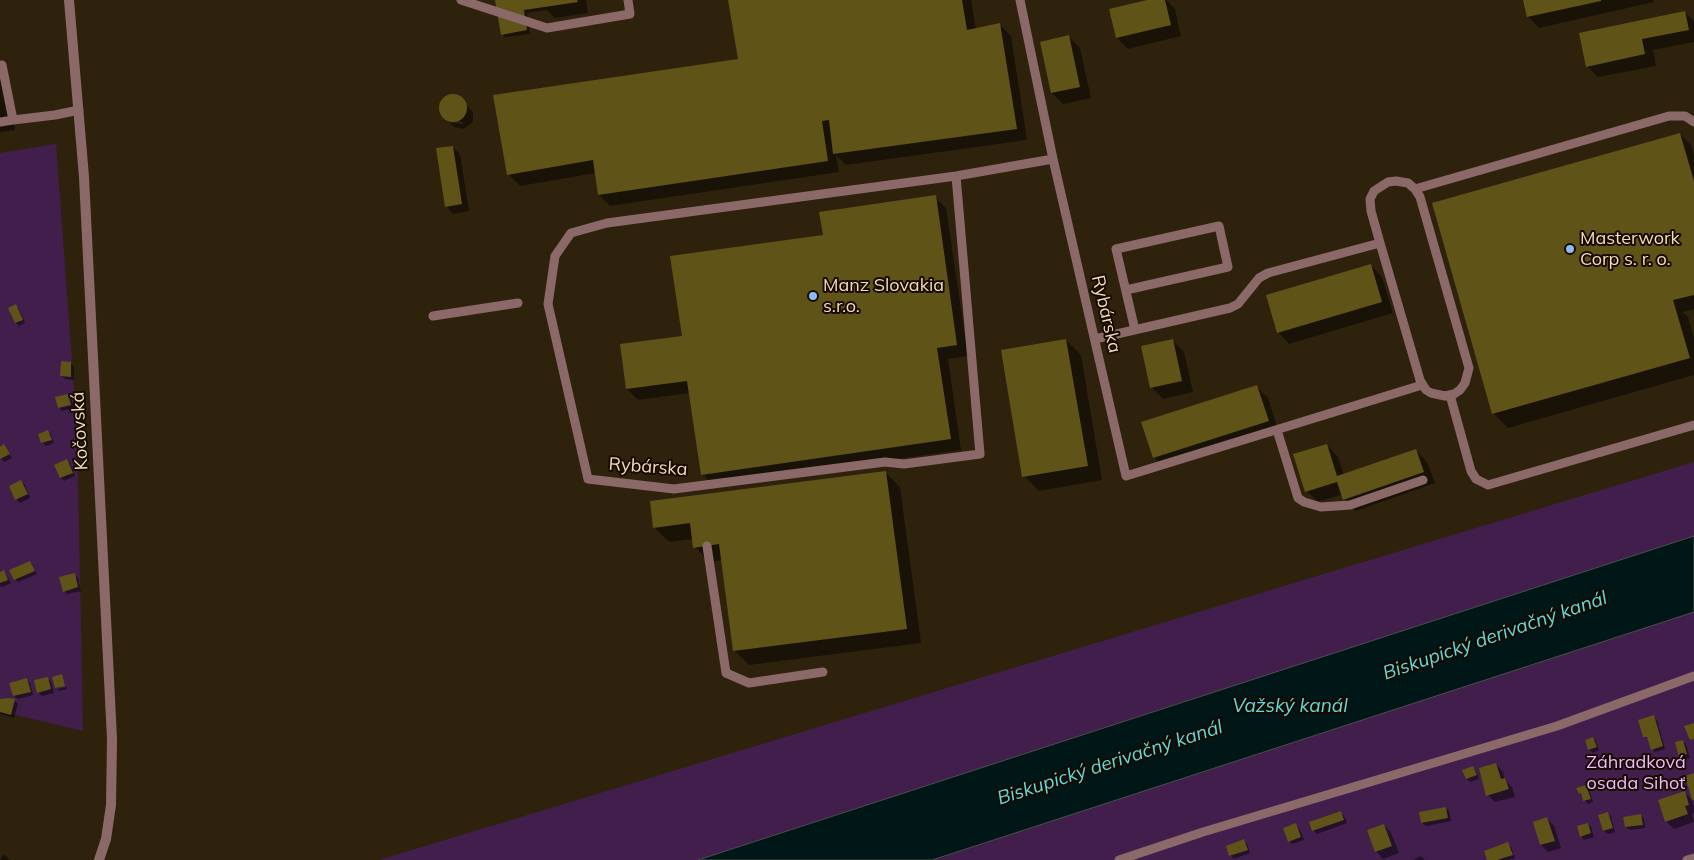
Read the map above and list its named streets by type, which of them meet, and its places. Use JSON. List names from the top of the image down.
{
  "streets": {
    "street": ["Kočovská"],
    "lane": ["Rybárska"]
  },
  "water": ["Biskupický derivačný kanál", "Važský kanál"],
  "parks": ["Záhradková osada Sihoť"],
  "places": ["Masterwork Corp s. r. o.", "Manz Slovakia s.r.o."]
}
